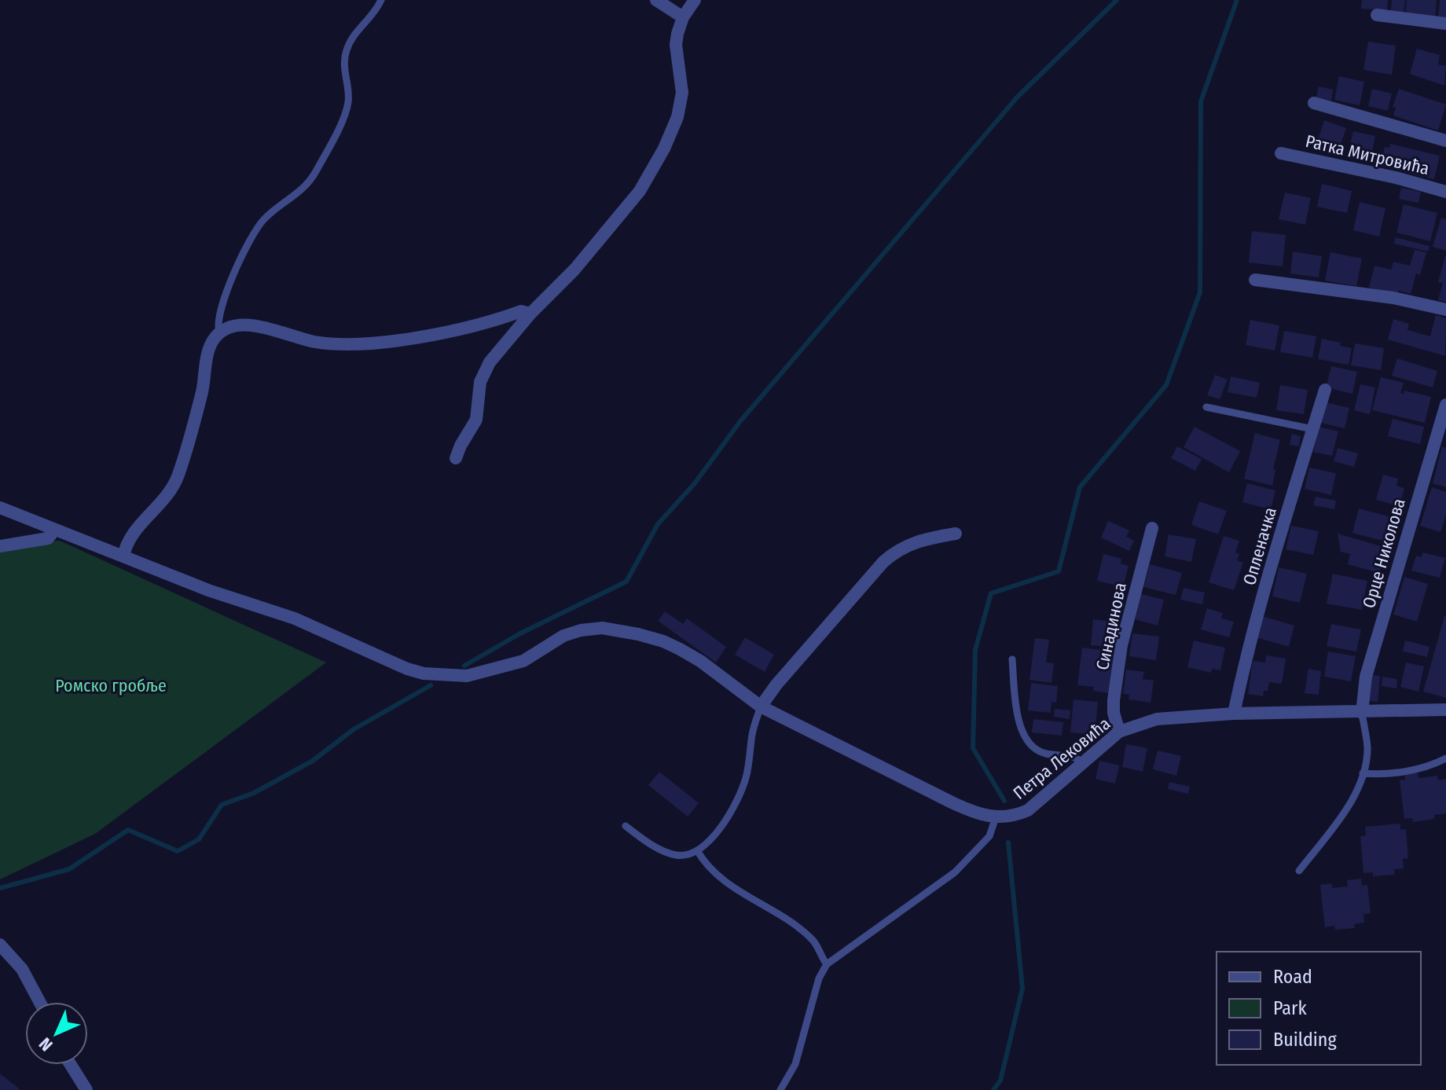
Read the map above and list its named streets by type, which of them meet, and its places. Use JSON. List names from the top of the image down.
{
  "streets": {
    "street": [
      "Ратка Митровића",
      "Опленачка",
      "Орце Николова",
      "Синадинова",
      "Петра Лековића"
    ]
  },
  "crossings": [
    ["Опленачка", "Петра Лековића"],
    ["Орце Николова", "Петра Лековића"],
    ["Синадинова", "Петра Лековића"]
  ],
  "parks": ["Ромско гробље"],
  "legend": ["Road", "Park", "Building"],
  "north": "bottom left"
}
